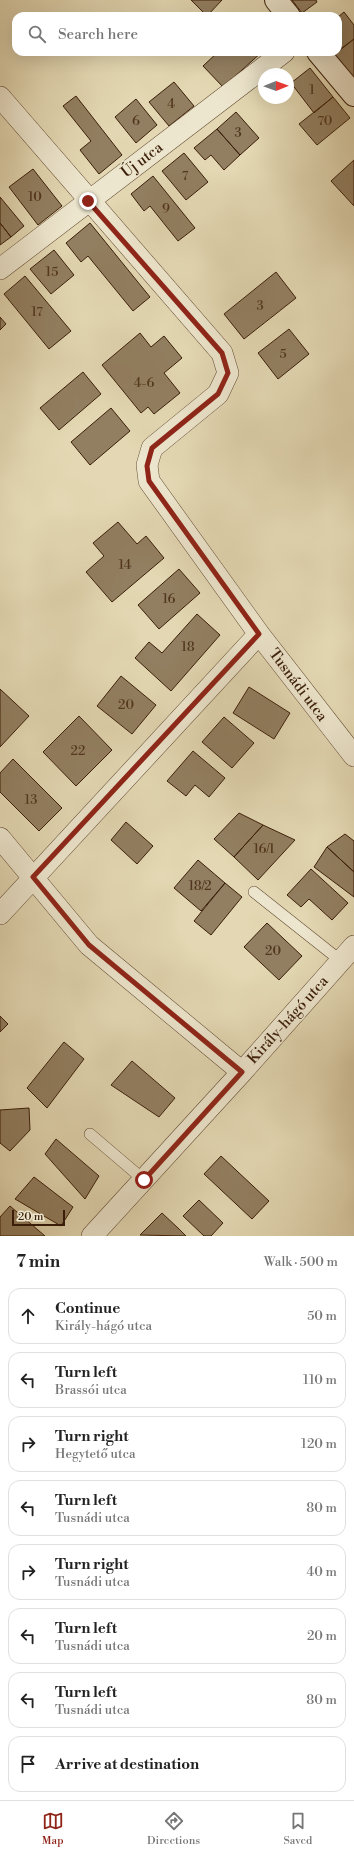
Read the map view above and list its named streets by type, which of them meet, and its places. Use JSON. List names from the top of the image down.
{
  "streets": {
    "street": ["Új utca", "Tusnádi utca", "Király-hágó utca"]
  },
  "crossings": [
    ["Új utca", "Tusnádi utca"]
  ],
  "house_numbers": [
    "1",
    "4",
    "6",
    "70",
    "3",
    "7",
    "10",
    "9",
    "15",
    "3",
    "17",
    "5",
    "4-6",
    "14",
    "16",
    "18",
    "20",
    "22",
    "13",
    "16/1",
    "18/2",
    "20"
  ],
  "scale_bar": "20 m",
  "north": "right",
  "page": {
    "search": "Search here",
    "scale": "20 m",
    "heading": ["7 min", "Walk · 500 m"],
    "list": [
      ["Continue", "Király-hágó utca", "50 m"],
      ["Turn left", "Brassói utca", "110 m"],
      ["Turn right", "Hegytető utca", "120 m"],
      ["Turn left", "Tusnádi utca", "80 m"],
      ["Turn right", "Tusnádi utca", "40 m"],
      ["Turn left", "Tusnádi utca", "20 m"],
      ["Turn left", "Tusnádi utca", "80 m"],
      "Arrive at destination"
    ],
    "nav": ["Map", "Directions", "Saved"]
  }
}
